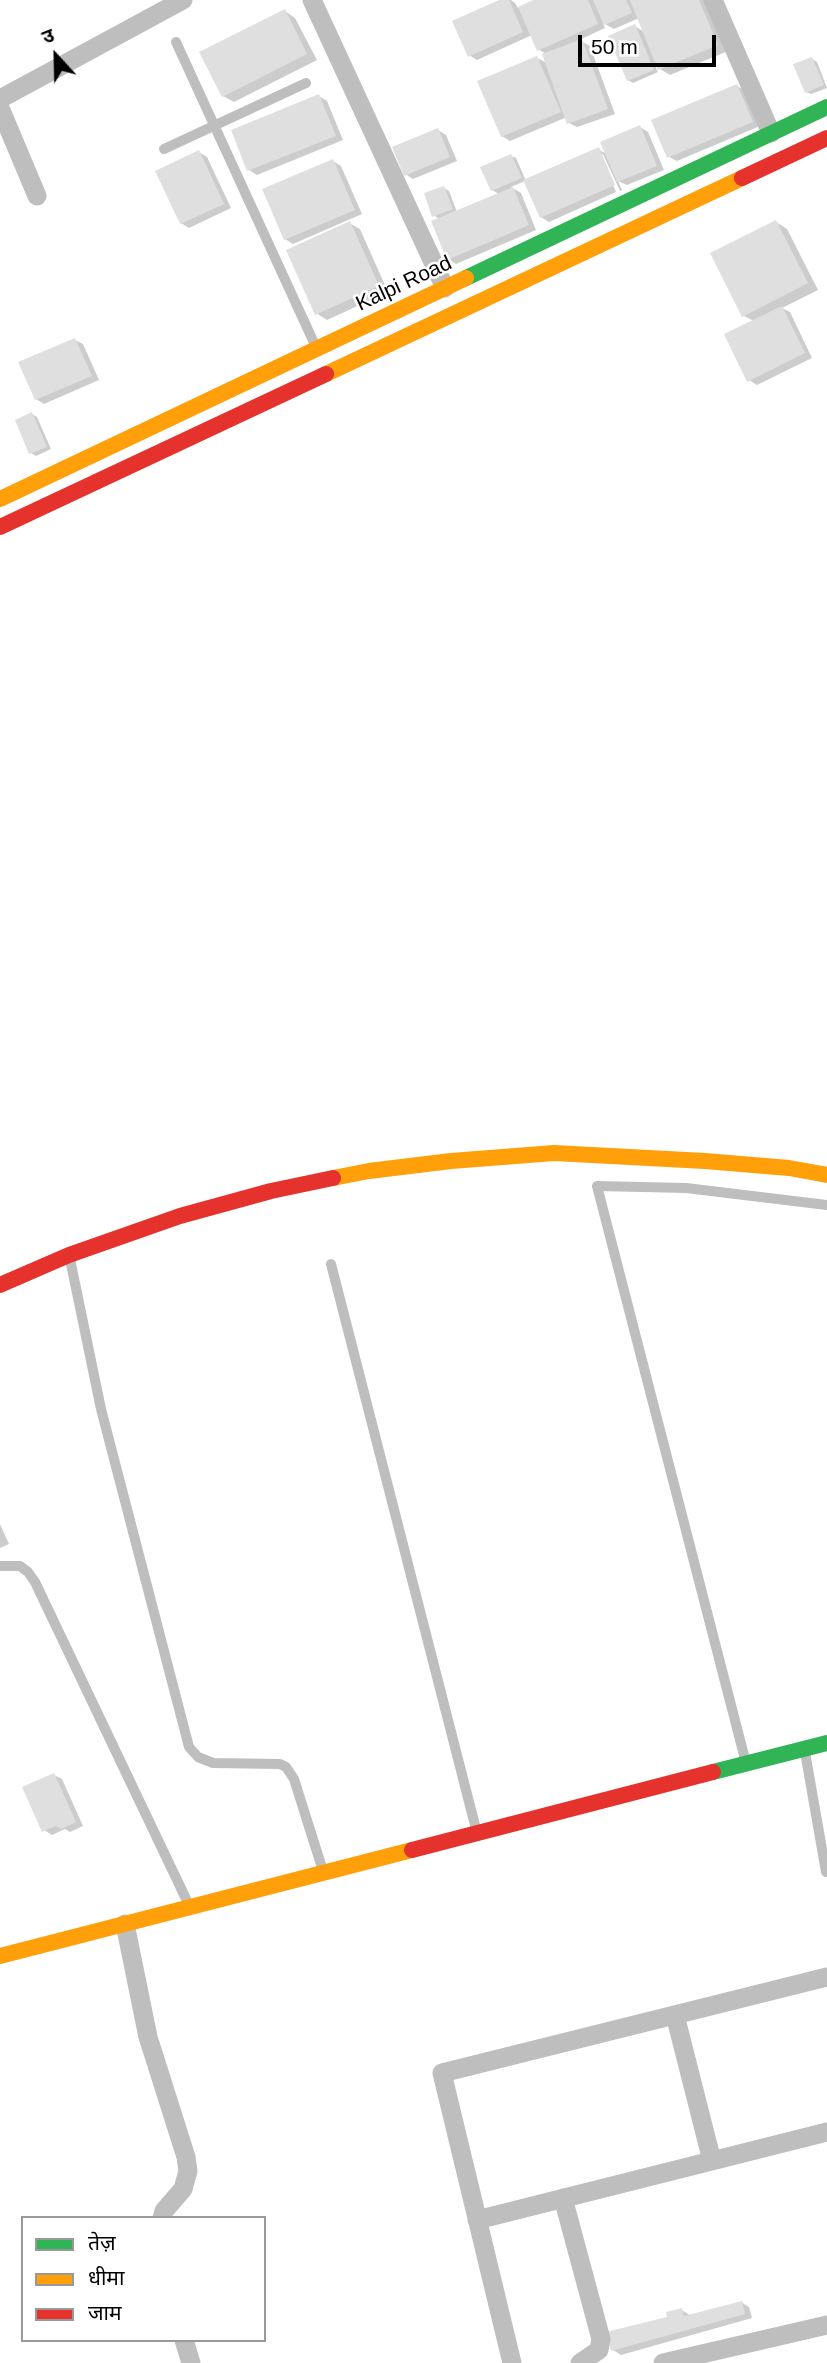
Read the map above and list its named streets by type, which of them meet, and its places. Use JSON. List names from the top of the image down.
{
  "streets": {
    "main road": ["Kalpi Road"]
  },
  "legend": ["तेज़", "धीमा", "जाम"],
  "scale_bar": "50 m",
  "north": "top"
}
